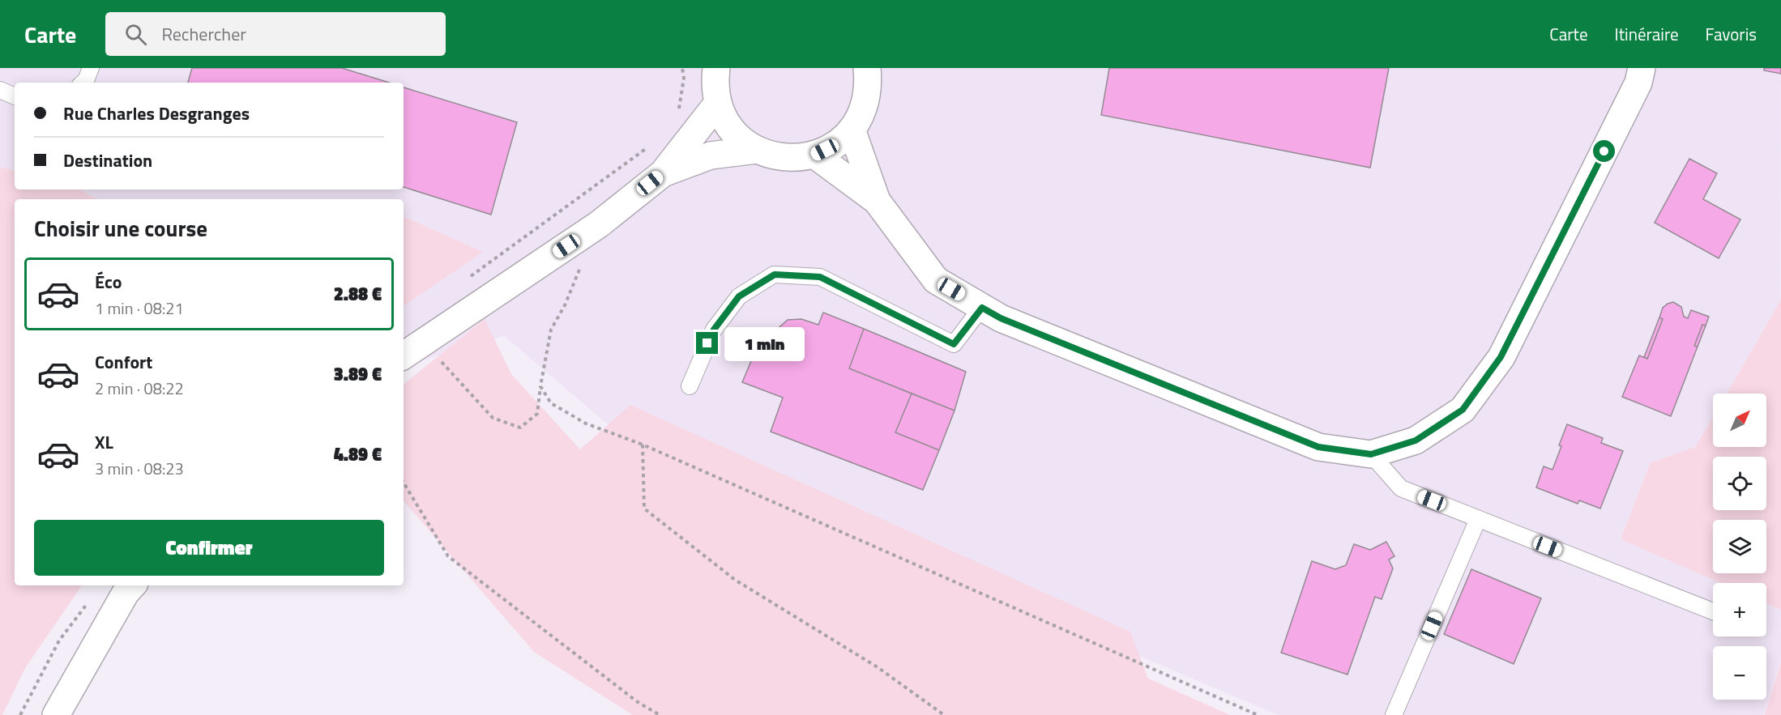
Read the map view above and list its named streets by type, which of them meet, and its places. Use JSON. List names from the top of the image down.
{
  "north": "top right",
  "page": {
    "header": "Carte",
    "search": "Rechercher",
    "nav": ["Carte", "Itinéraire", "Favoris"],
    "banner": ["Rue Charles Desgranges", "Destination"],
    "heading": "Choisir une course",
    "list": [
      {
        "name": "Éco",
        "note": "1 min · 08:21",
        "value": "2.88 €"
      },
      {
        "name": "Confort",
        "note": "2 min · 08:22",
        "value": "3.89 €"
      },
      {
        "name": "XL",
        "note": "3 min · 08:23",
        "value": "4.89 €"
      }
    ],
    "bubble": "1 min",
    "map_buttons": ["+", "−"],
    "buttons": "Confirmer"
  }
}
